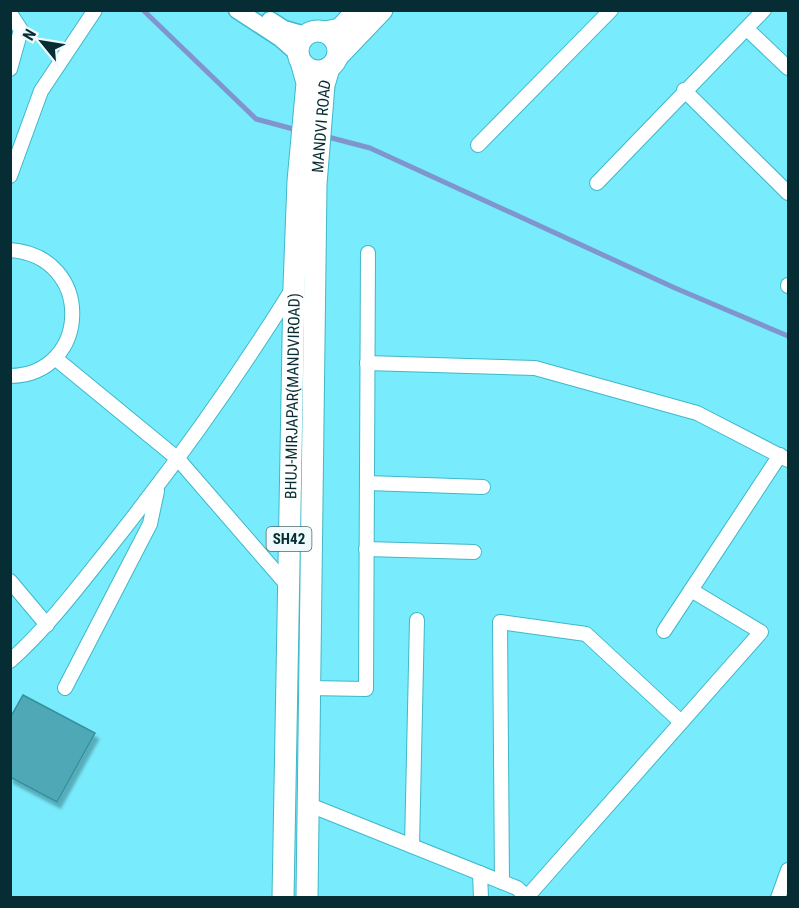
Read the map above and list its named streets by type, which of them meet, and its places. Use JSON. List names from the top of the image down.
{
  "streets": {
    "main road": ["MANDVI ROAD", "BHUJ-MIRJAPAR(MANDVIROAD)", "SH42"]
  },
  "crossings": [
    ["MANDVI ROAD", "BHUJ-MIRJAPAR(MANDVIROAD)"]
  ],
  "north": "top left"
}
